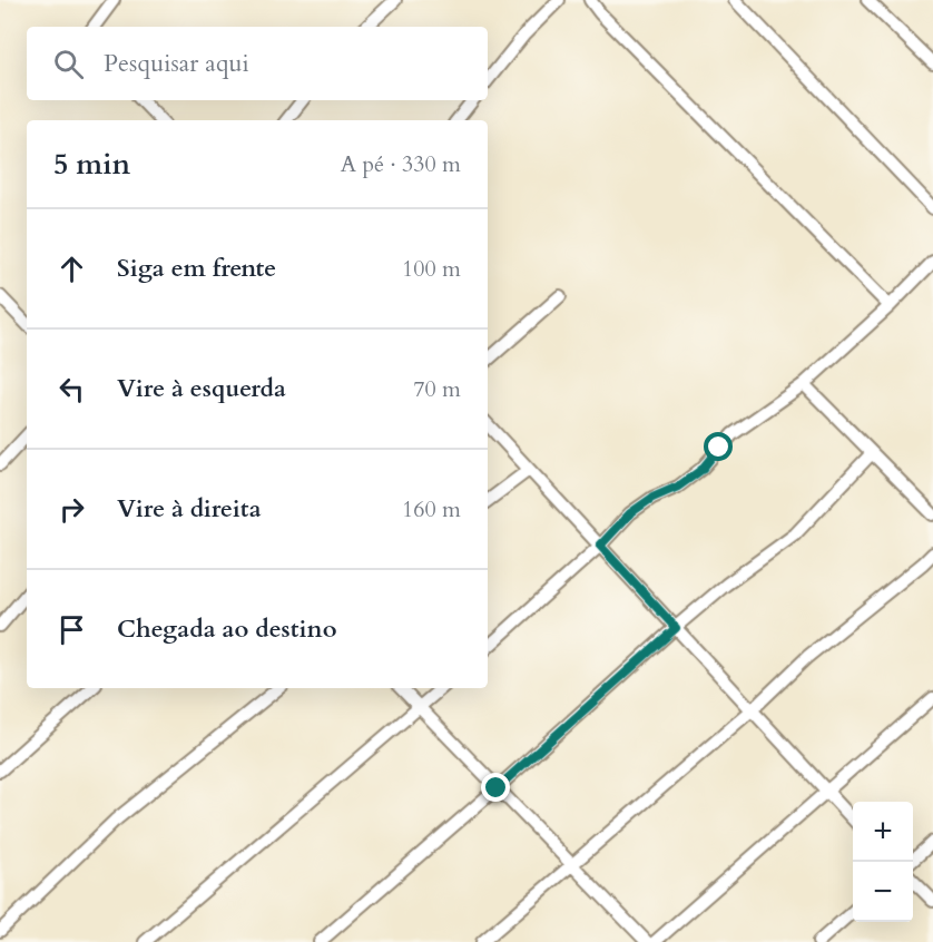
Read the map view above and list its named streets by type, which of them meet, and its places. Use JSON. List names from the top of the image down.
{
  "page": {
    "search": "Pesquisar aqui",
    "heading": ["5 min", "A pé · 330 m"],
    "list": [
      ["Siga em frente", "100 m"],
      ["Vire à esquerda", "70 m"],
      ["Vire à direita", "160 m"],
      "Chegada ao destino"
    ],
    "map_buttons": ["+", "−"]
  }
}
